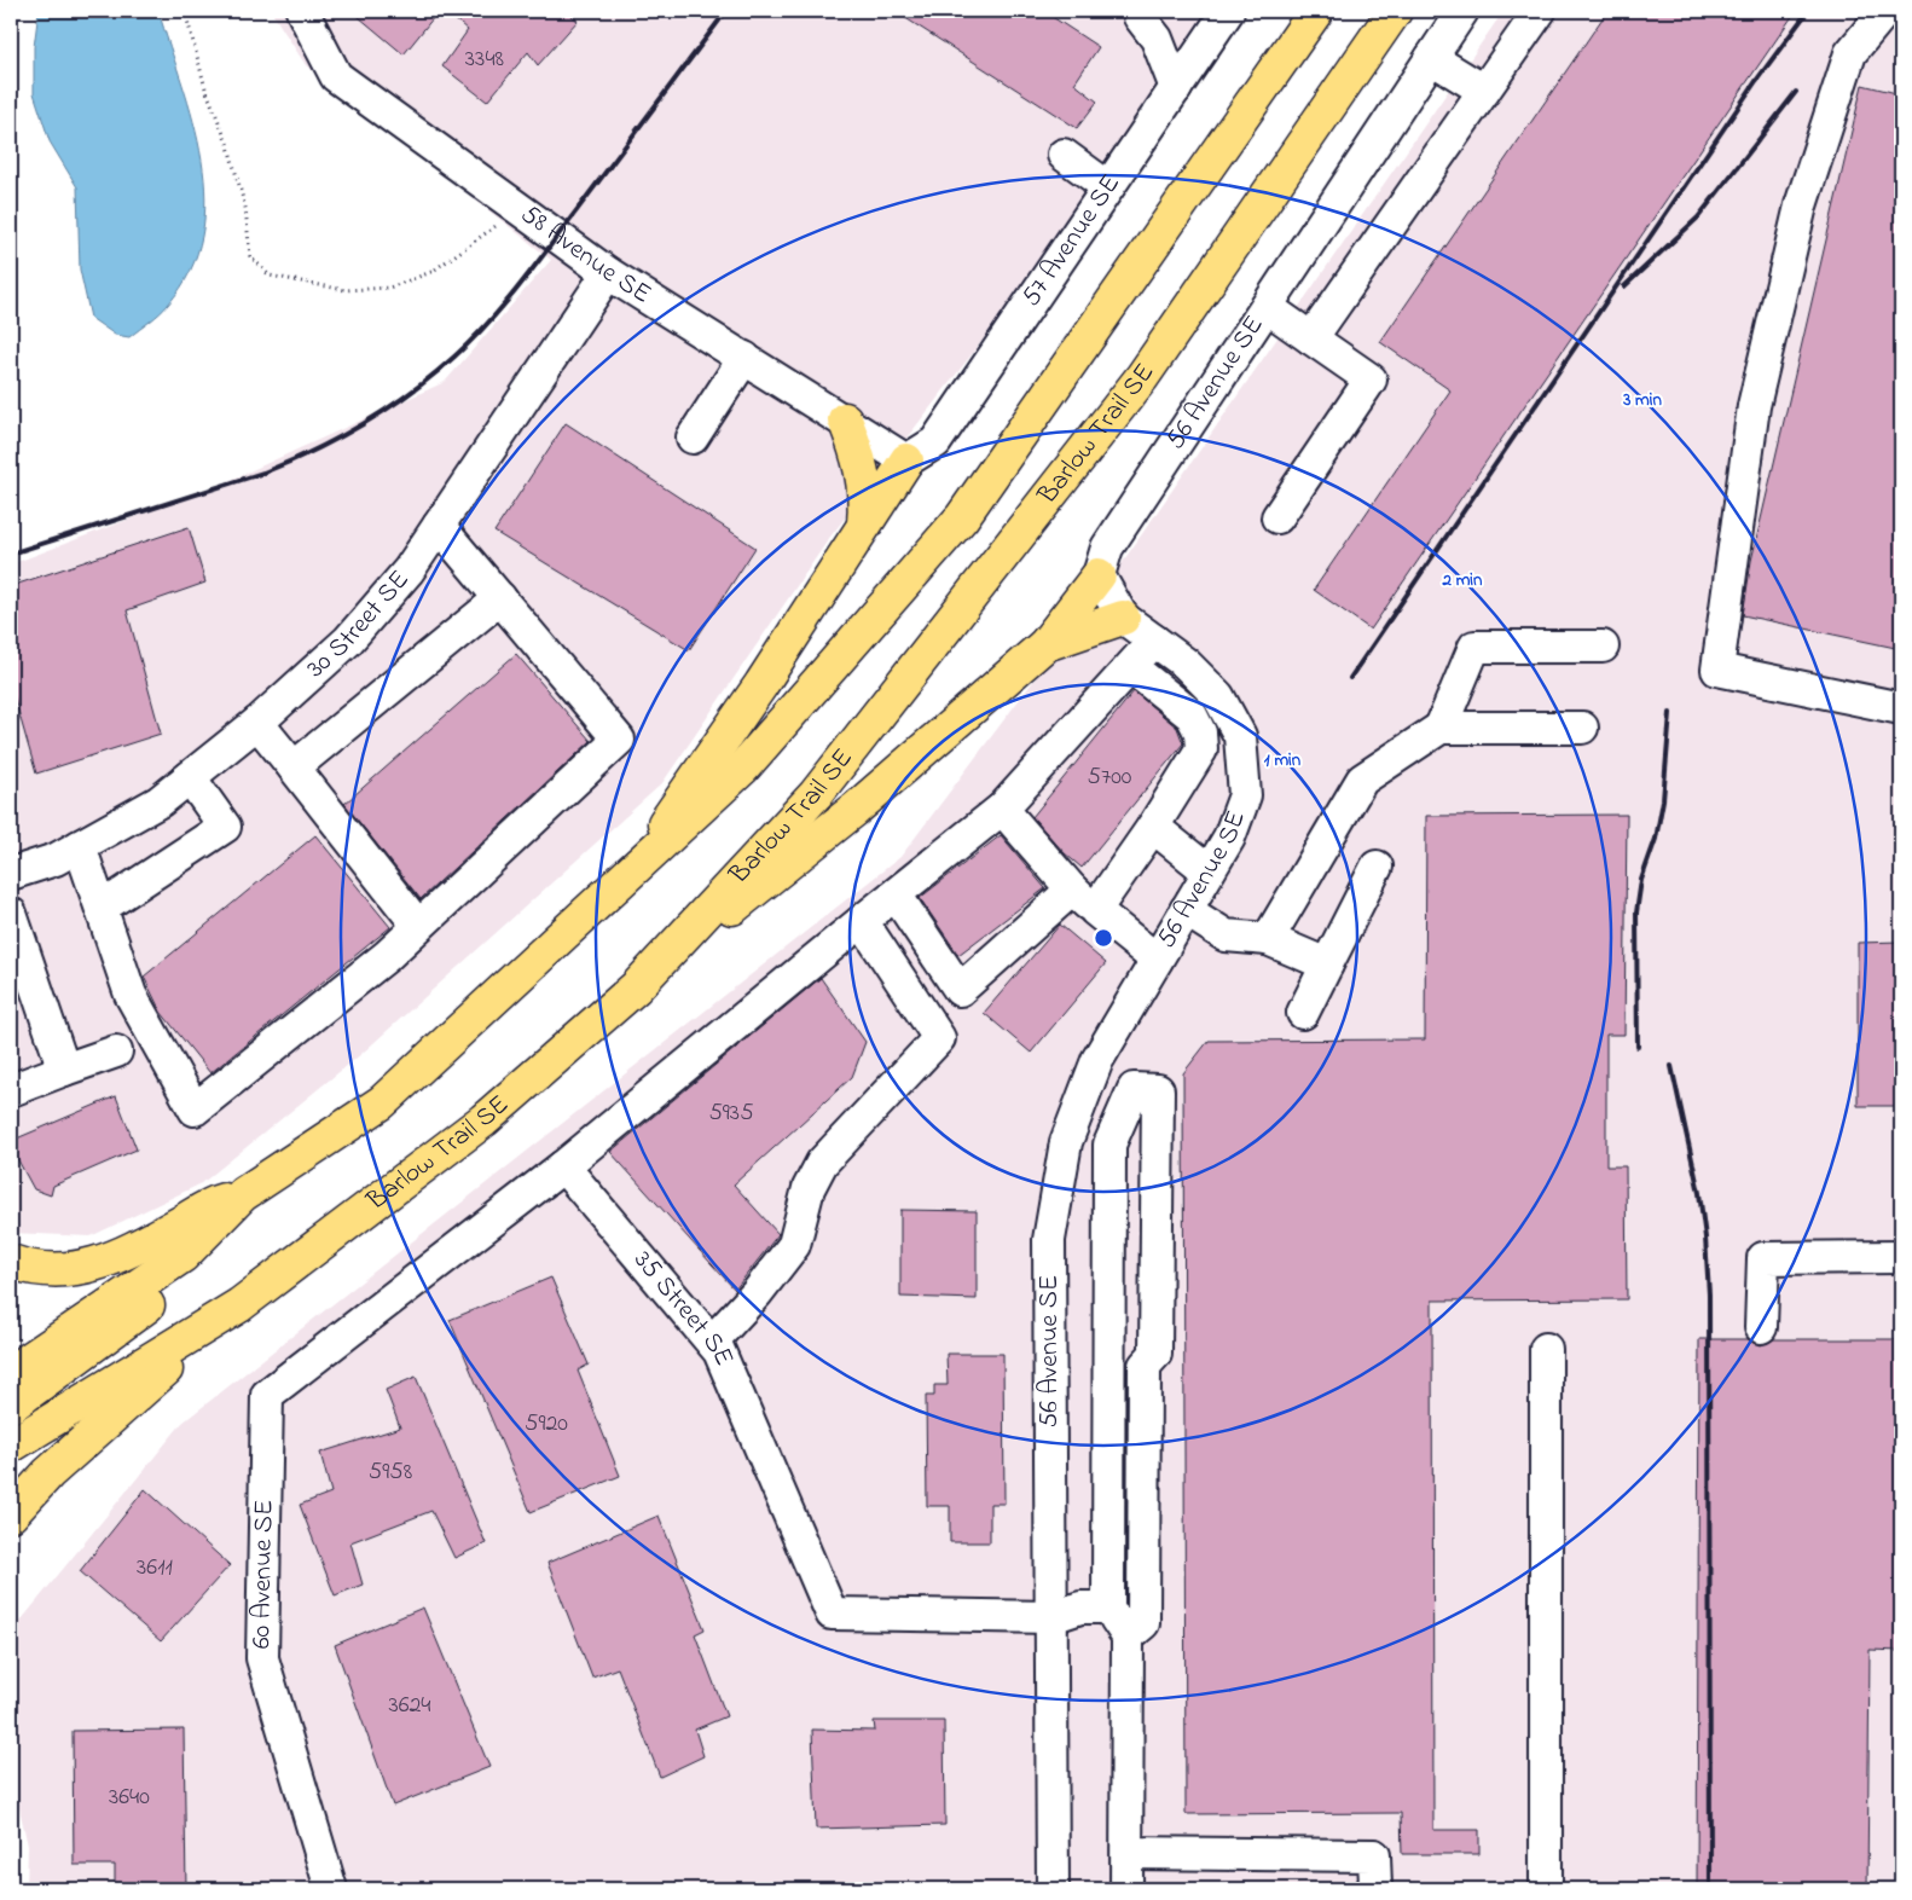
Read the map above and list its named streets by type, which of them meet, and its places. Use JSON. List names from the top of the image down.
{
  "streets": {
    "main road": ["Barlow Trail SE"],
    "street": [
      "57 Avenue SE",
      "58 Avenue SE",
      "56 Avenue SE",
      "30 Street SE",
      "35 Street SE",
      "60 Avenue SE"
    ]
  },
  "crossings": [
    ["57 Avenue SE", "58 Avenue SE"],
    ["58 Avenue SE", "30 Street SE"],
    ["56 Avenue SE", "35 Street SE"],
    ["35 Street SE", "60 Avenue SE"]
  ],
  "house_numbers": [
    "3348",
    "5700",
    "5935",
    "5920",
    "5958",
    "3611",
    "3624",
    "3640"
  ],
  "rings": ["3 min", "2 min", "1 min"]
}
